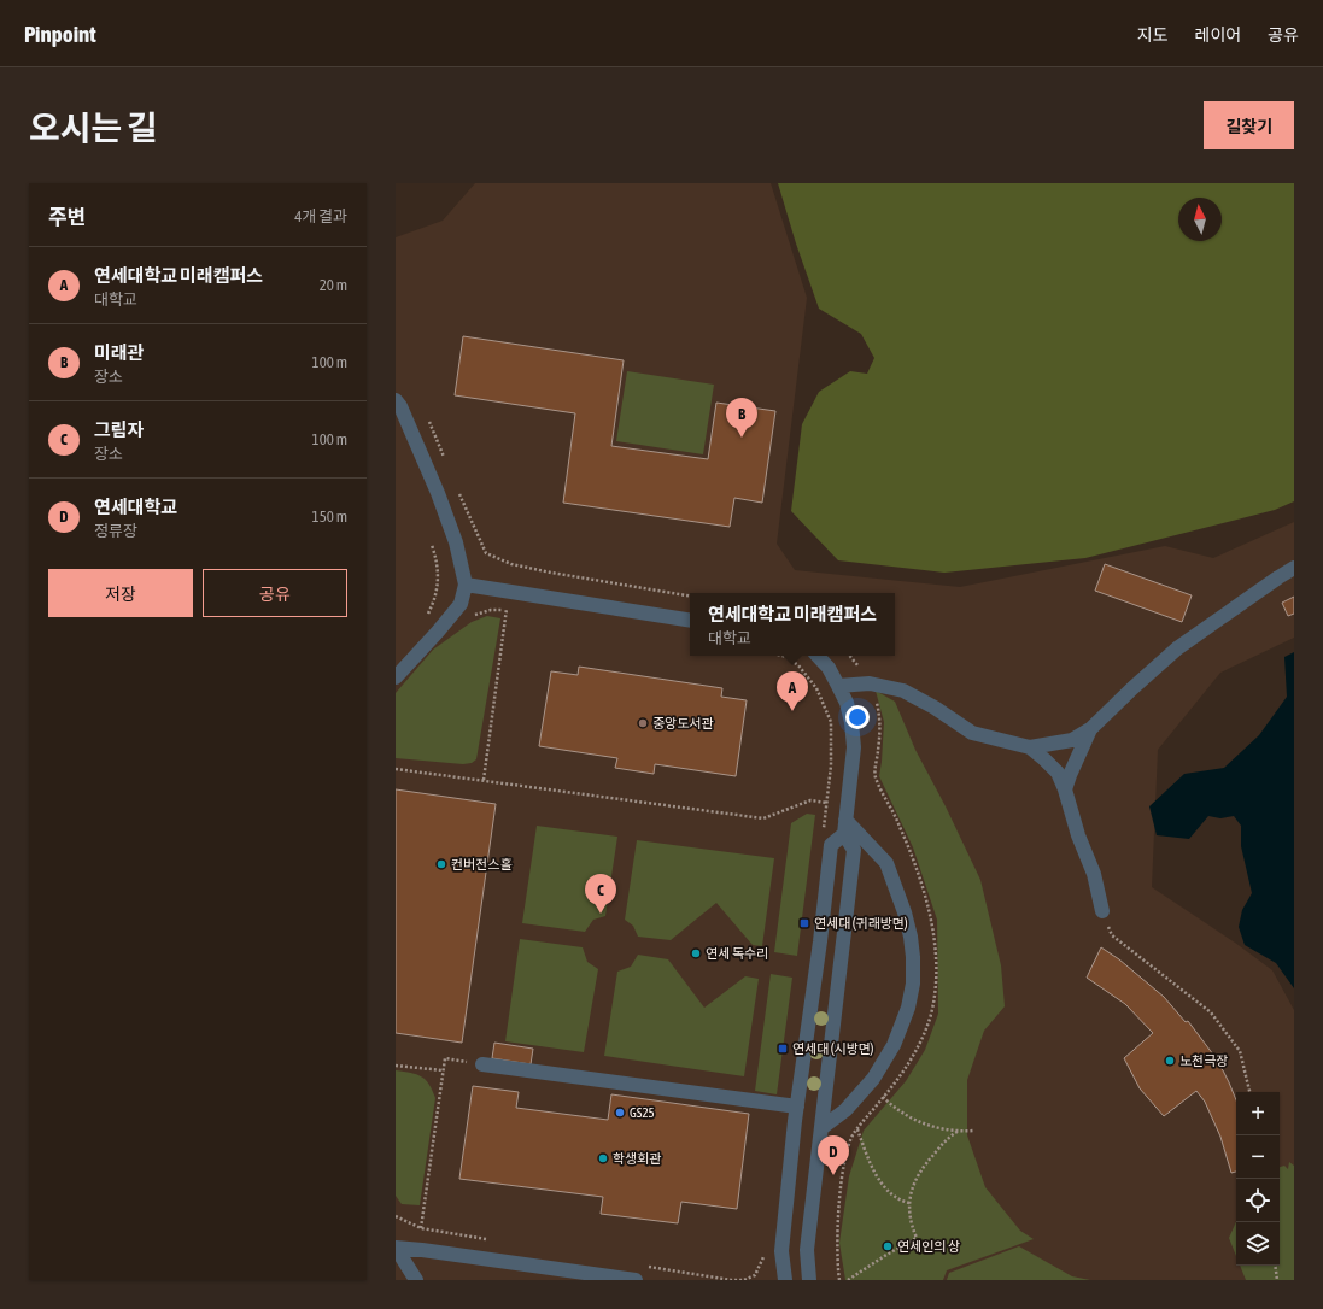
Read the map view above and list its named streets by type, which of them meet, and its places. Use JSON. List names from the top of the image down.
{
  "places": {
    "other": [
      "중앙도서관",
      "컨버전스홀",
      "연세 독수리",
      "노천극장",
      "GS25",
      "학생회관",
      "연세인의 상"
    ],
    "transit": ["연세대 (귀래방면)", "연세대 (시방면)"]
  },
  "north": "top",
  "page": {
    "header": "Pinpoint",
    "nav": ["지도", "레이어", "공유"],
    "title": "오시는 길",
    "buttons": [
      "길찾기",
      ["저장", "공유"]
    ],
    "heading": ["주변", "4개 결과"],
    "list": [
      {
        "mark": "A",
        "name": "연세대학교 미래캠퍼스",
        "note": "대학교",
        "value": "20 m"
      },
      {
        "mark": "B",
        "name": "미래관",
        "note": "장소",
        "value": "100 m"
      },
      {
        "mark": "C",
        "name": "그림자",
        "note": "장소",
        "value": "100 m"
      },
      {
        "mark": "D",
        "name": "연세대학교",
        "note": "정류장",
        "value": "150 m"
      }
    ],
    "pins": [
      "B",
      "A",
      "C",
      "D"
    ],
    "popup": ["연세대학교 미래캠퍼스", "대학교"],
    "map_buttons": ["+", "−"]
  }
}
